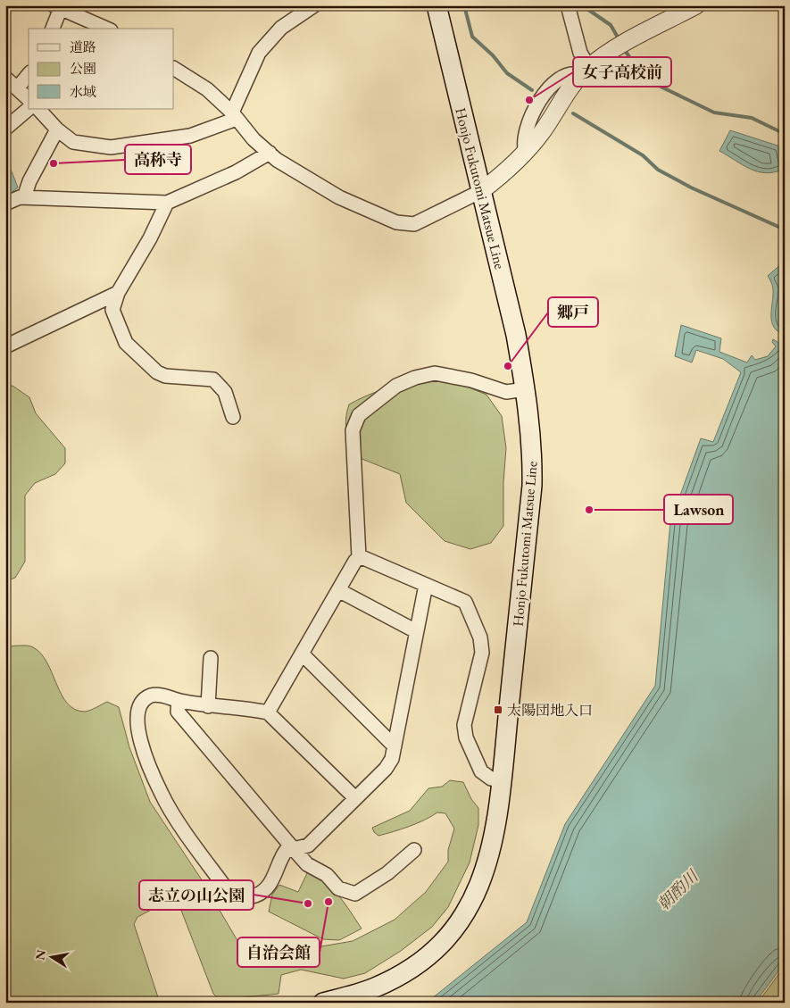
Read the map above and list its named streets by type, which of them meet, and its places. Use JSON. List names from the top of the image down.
{
  "streets": {
    "main road": ["Honjo Fukutomi Matsue Line"]
  },
  "water": ["朝酌川"],
  "places": {
    "other": [
      "女子高校前",
      "高称寺",
      "郷戸",
      "Lawson",
      "自治会館",
      "志立の山公園"
    ],
    "transit": ["太陽団地入口"]
  },
  "legend": ["道路", "公園", "水域"],
  "north": "left"
}
